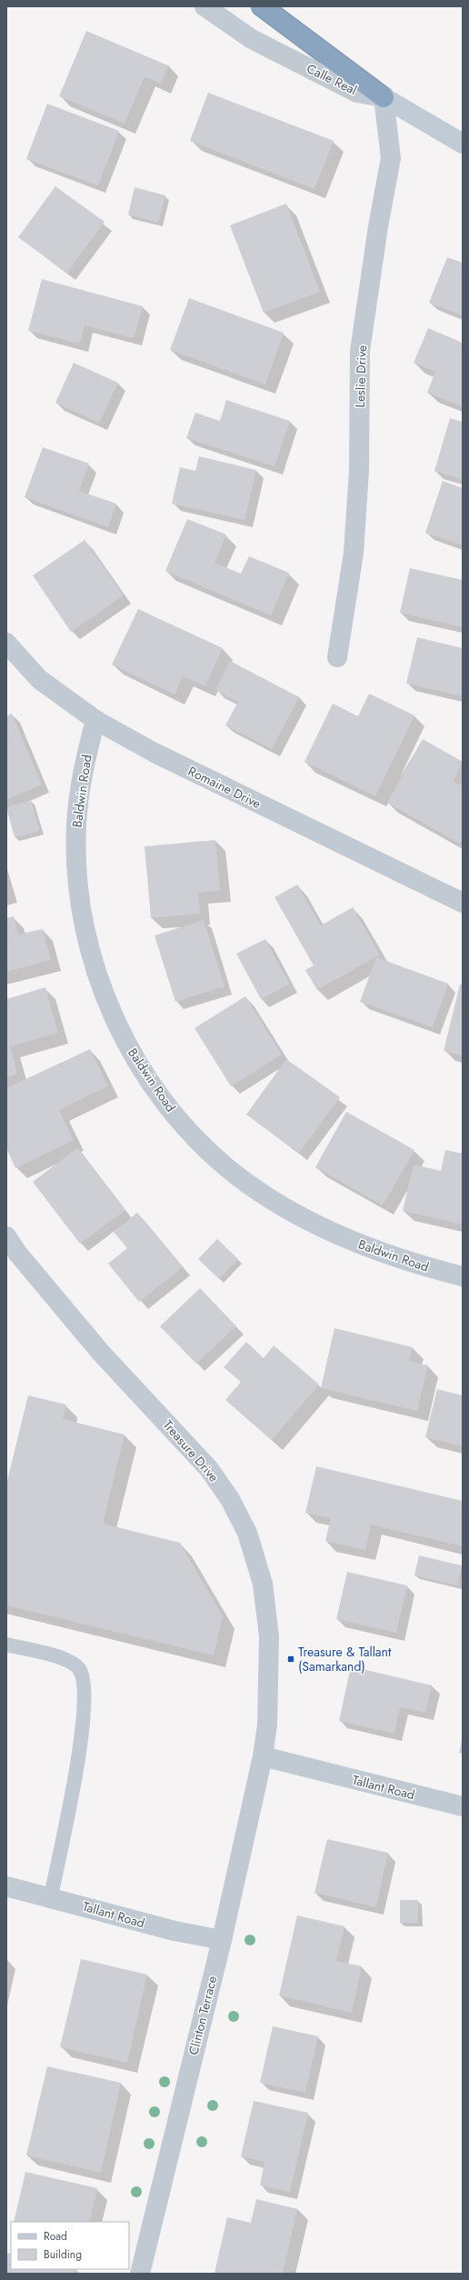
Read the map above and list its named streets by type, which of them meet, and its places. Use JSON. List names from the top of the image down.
{
  "streets": {
    "main road": ["Calle Real"],
    "street": [
      "Leslie Drive",
      "Romaine Drive",
      "Baldwin Road",
      "Treasure Drive",
      "Tallant Road",
      "Clinton Terrace"
    ]
  },
  "crossings": [
    ["Calle Real", "Leslie Drive"],
    ["Romaine Drive", "Baldwin Road"],
    ["Treasure Drive", "Tallant Road"],
    ["Treasure Drive", "Clinton Terrace"],
    ["Tallant Road", "Clinton Terrace"]
  ],
  "places": {
    "transit": ["Treasure & Tallant (Samarkand)"]
  },
  "legend": ["Road", "Building"]
}
